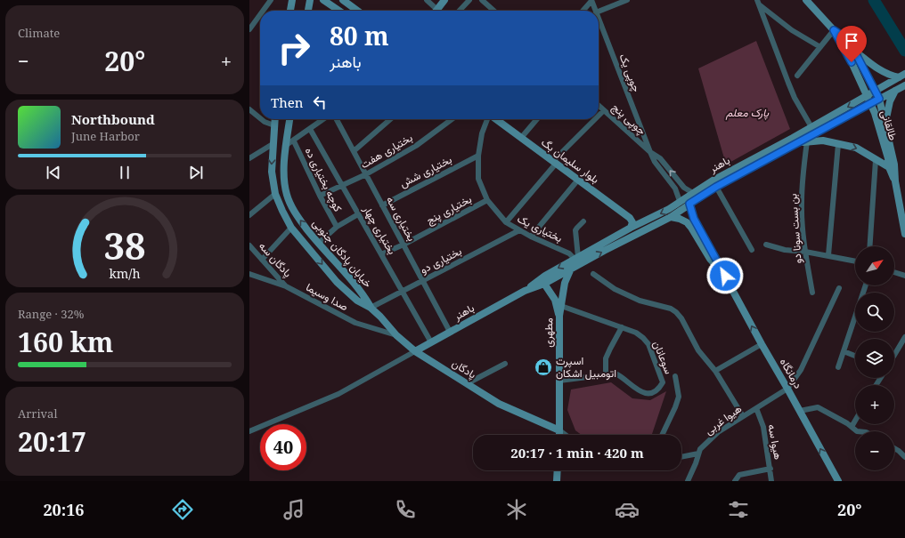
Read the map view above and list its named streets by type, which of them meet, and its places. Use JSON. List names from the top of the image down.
{
  "streets": {
    "main road": [
      "طالقانی",
      "بلوار سلیمان بگ",
      "باهنر",
      "خیابان پادگان جنوبی",
      "مطهری",
      "پادگان",
      "درمانگاه"
    ],
    "street": [
      "چوپی یک",
      "چوپی پنج",
      "بختیاری هفت",
      "بختیاری شش",
      "کوچه بختیاری ده",
      "بختیاری پنج",
      "بختیاری سه",
      "بختیاری یک",
      "بن بست سونا دو",
      "بختیاری چهار",
      "پادگان سه",
      "بختیاری دو",
      "صدا وسیما",
      "سوعانان",
      "هیوا غربی",
      "هیوا سه"
    ]
  },
  "crossings": [
    ["چوپی یک", "چوپی پنج"],
    ["چوپی یک", "باهنر"],
    ["طالقانی", "باهنر"],
    ["بختیاری هفت", "کوچه بختیاری ده"],
    ["بختیاری هفت", "بختیاری سه"],
    ["بختیاری هفت", "بختیاری چهار"],
    ["بلوار سلیمان بگ", "باهنر"],
    ["باهنر", "بختیاری سه"],
    ["باهنر", "بختیاری یک"],
    ["باهنر", "بختیاری چهار"],
    ["باهنر", "مطهری"],
    ["باهنر", "پادگان"],
    ["باهنر", "درمانگاه"],
    ["بختیاری شش", "بختیاری سه"],
    ["بختیاری شش", "بختیاری یک"],
    ["بختیاری پنج", "بختیاری سه"],
    ["بختیاری پنج", "بختیاری یک"],
    ["بختیاری پنج", "بختیاری چهار"],
    ["بختیاری سه", "بختیاری دو"],
    ["بختیاری یک", "بختیاری دو"],
    ["بختیاری چهار", "بختیاری دو"],
    ["خیابان پادگان جنوبی", "بختیاری دو"],
    ["خیابان پادگان جنوبی", "پادگان"],
    ["پادگان سه", "صدا وسیما"],
    ["بختیاری دو", "پادگان"],
    ["صدا وسیما", "پادگان"],
    ["مطهری", "سوعانان"],
    ["مطهری", "پادگان"],
    ["درمانگاه", "هیوا غربی"],
    ["هیوا غربی", "هیوا سه"]
  ],
  "one_way": ["درمانگاه"],
  "parks": ["پارک معلم"],
  "places": {
    "shop": ["اسپرت اتومبیل اشکان"]
  },
  "north": "top right",
  "page": {
    "tile": [
      "Climate",
      ["Range · 32%", "160 km"],
      ["Arrival", "20:17"]
    ],
    "turn": ["80 m", "باهنر"],
    "heat": ["−", "20°", "+"],
    "then": "Then",
    "song": ["Northbound", "June Harbor"],
    "map_buttons": ["+", "−"],
    "limit": "40",
    "trip": "20:17 · 1 min · 420 m",
    "tabs": ["20:16", "20°"],
    "gauge": ["38", "km/h"]
  }
}
